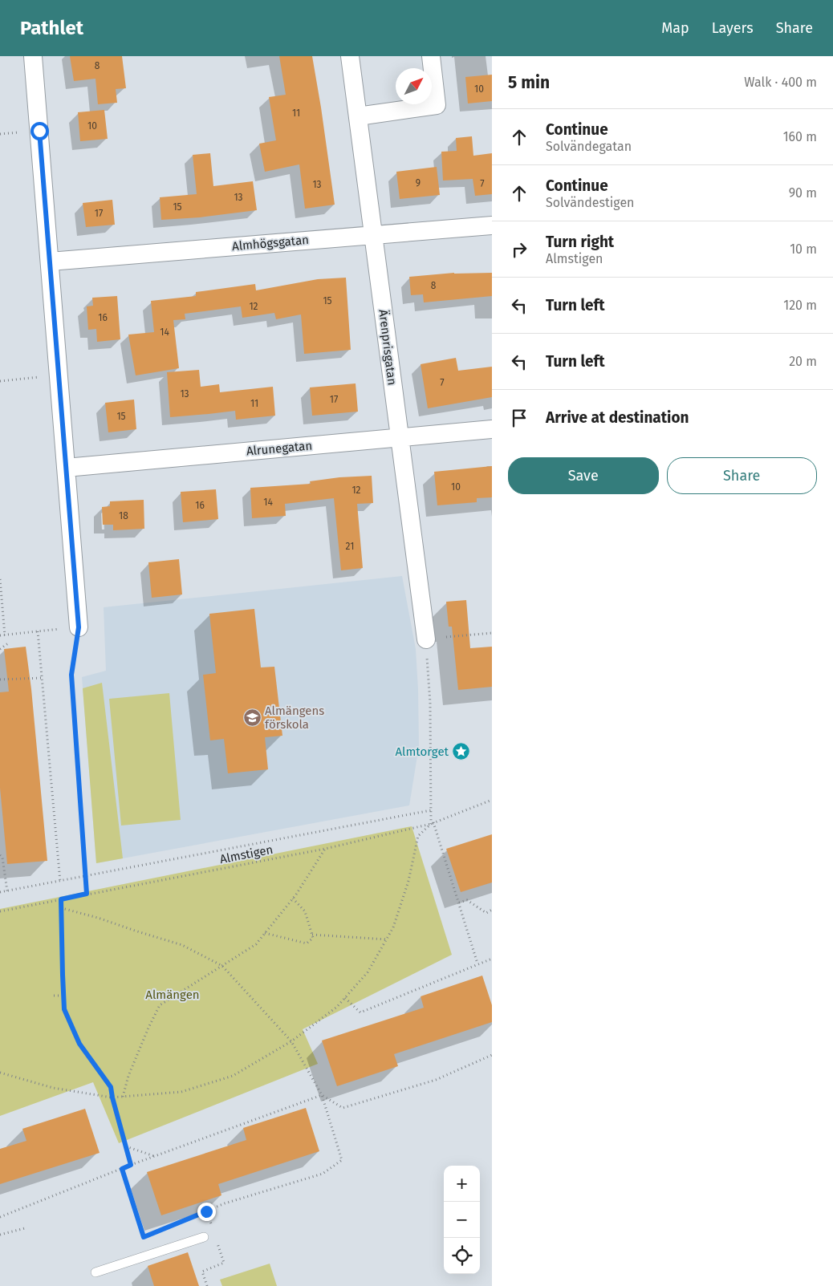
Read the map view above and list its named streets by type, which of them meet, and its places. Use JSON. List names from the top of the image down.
{
  "streets": {
    "street": ["Almhögsgatan", "Ärenprisgatan", "Alrunegatan"],
    "path": ["Almstigen"]
  },
  "crossings": [
    ["Almhögsgatan", "Ärenprisgatan"],
    ["Ärenprisgatan", "Alrunegatan"]
  ],
  "parks": ["Almängen"],
  "places": {
    "school or university": ["Almängens förskola"],
    "place": ["Almtorget"]
  },
  "house_numbers": [
    "8",
    "10",
    "11",
    "10",
    "9",
    "7",
    "13",
    "13",
    "15",
    "17",
    "8",
    "15",
    "12",
    "16",
    "14",
    "7",
    "13",
    "17",
    "11",
    "15",
    "10",
    "12",
    "14",
    "16",
    "18",
    "21"
  ],
  "north": "top right",
  "page": {
    "header": "Pathlet",
    "nav": ["Map", "Layers", "Share"],
    "heading": ["5 min", "Walk · 400 m"],
    "list": [
      ["Continue", "Solvändegatan", "160 m"],
      ["Continue", "Solvändestigen", "90 m"],
      ["Turn right", "Almstigen", "10 m"],
      ["Turn left", "120 m"],
      ["Turn left", "20 m"],
      "Arrive at destination"
    ],
    "buttons": ["Save", "Share"],
    "map_buttons": ["+", "−"]
  }
}
